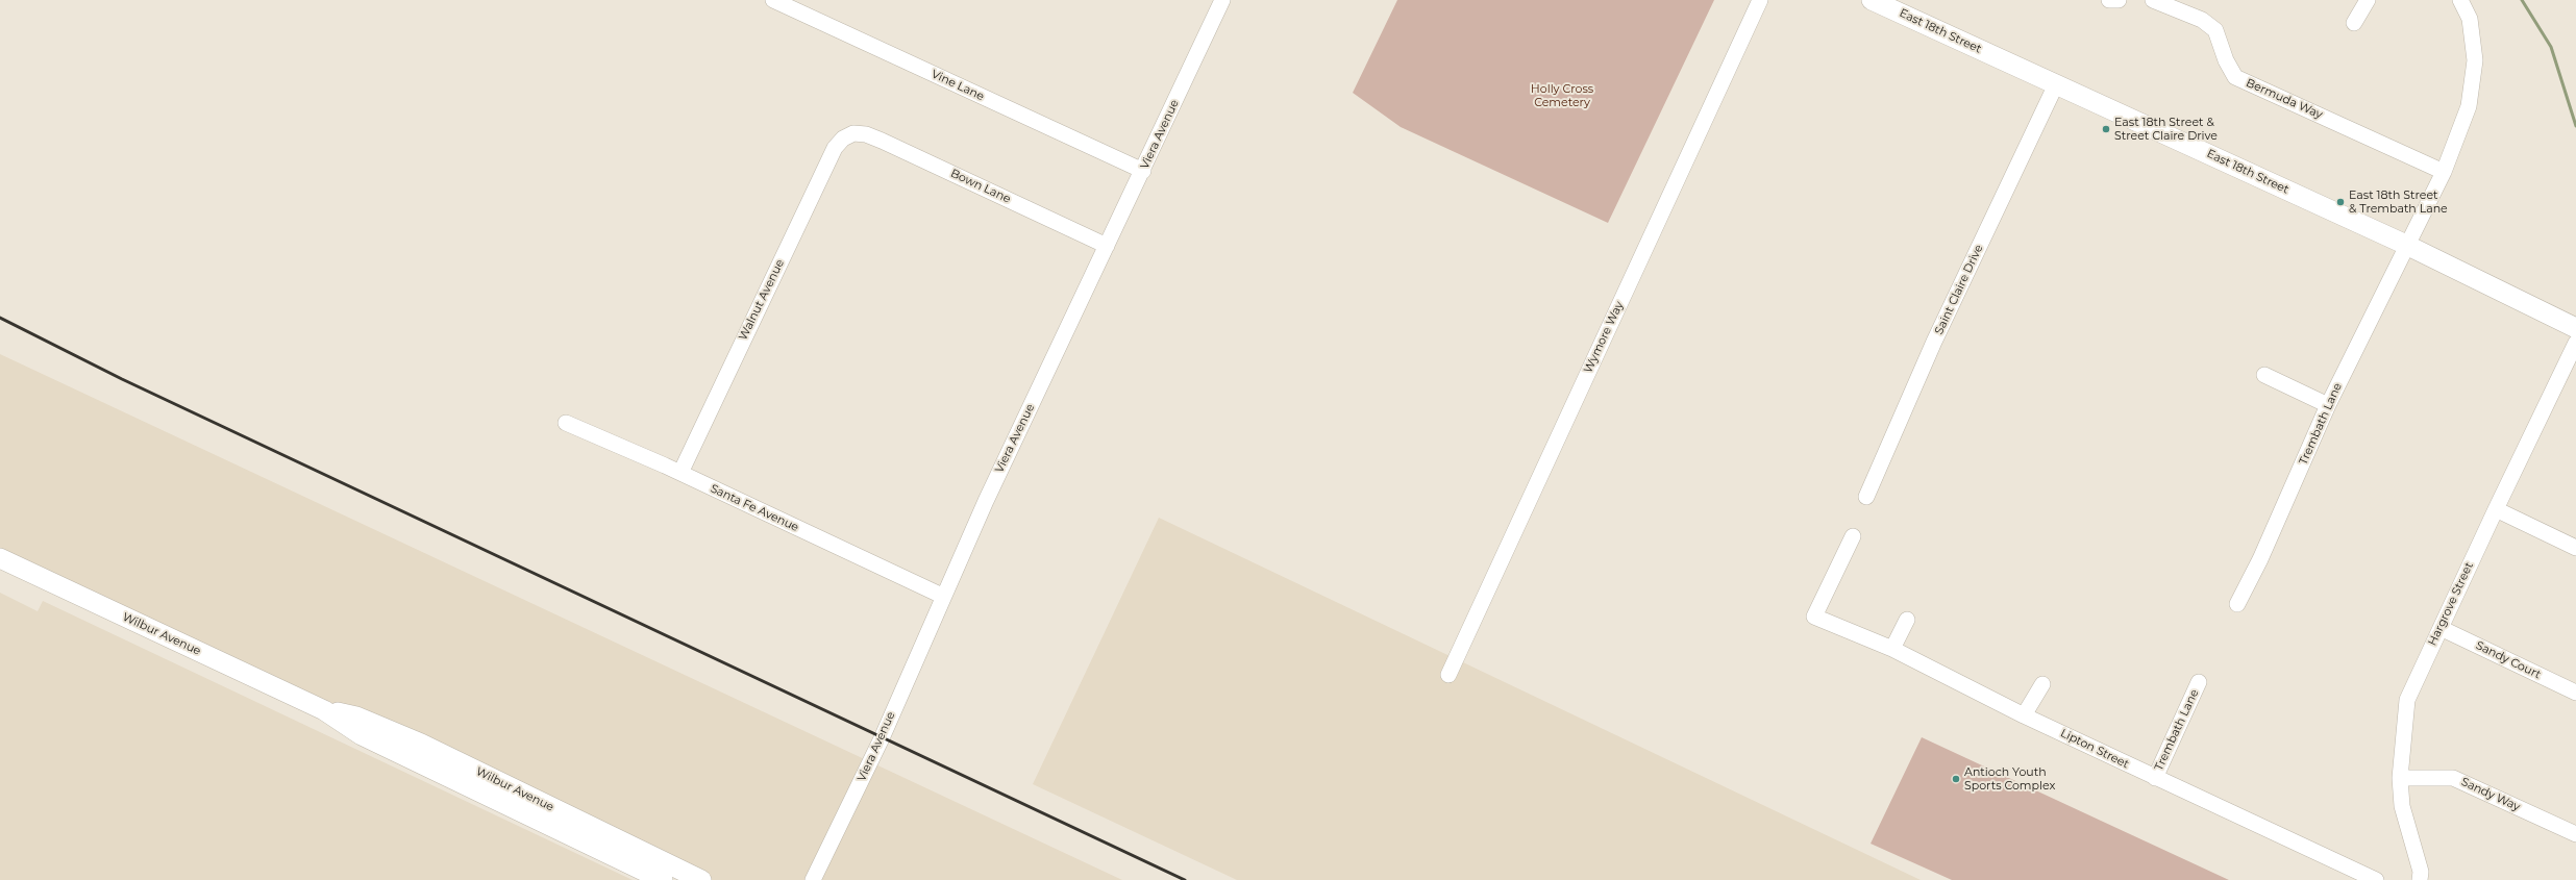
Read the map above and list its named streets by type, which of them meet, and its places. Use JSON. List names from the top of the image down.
{
  "streets": {
    "main road": ["East 18th Street", "Wilbur Avenue"],
    "street": [
      "Vine Lane",
      "Bermuda Way",
      "Viera Avenue",
      "Bown Lane",
      "Saint Claire Drive",
      "Walnut Avenue",
      "Wymore Way",
      "Trembath Lane",
      "Santa Fe Avenue",
      "Hargrove Street",
      "Sandy Court",
      "Lipton Street",
      "Sandy Way"
    ]
  },
  "crossings": [
    ["East 18th Street", "Saint Claire Drive"],
    ["East 18th Street", "Trembath Lane"],
    ["Vine Lane", "Viera Avenue"],
    ["Bermuda Way", "Trembath Lane"],
    ["Viera Avenue", "Bown Lane"],
    ["Viera Avenue", "Santa Fe Avenue"],
    ["Bown Lane", "Walnut Avenue"],
    ["Walnut Avenue", "Santa Fe Avenue"],
    ["Trembath Lane", "Lipton Street"],
    ["Hargrove Street", "Sandy Court"],
    ["Hargrove Street", "Sandy Way"]
  ],
  "parks": ["Holly Cross Cemetery"],
  "places": ["East 18th Street & Street Claire Drive", "East 18th Street & Trembath Lane", "Antioch Youth Sports Complex"]
}
